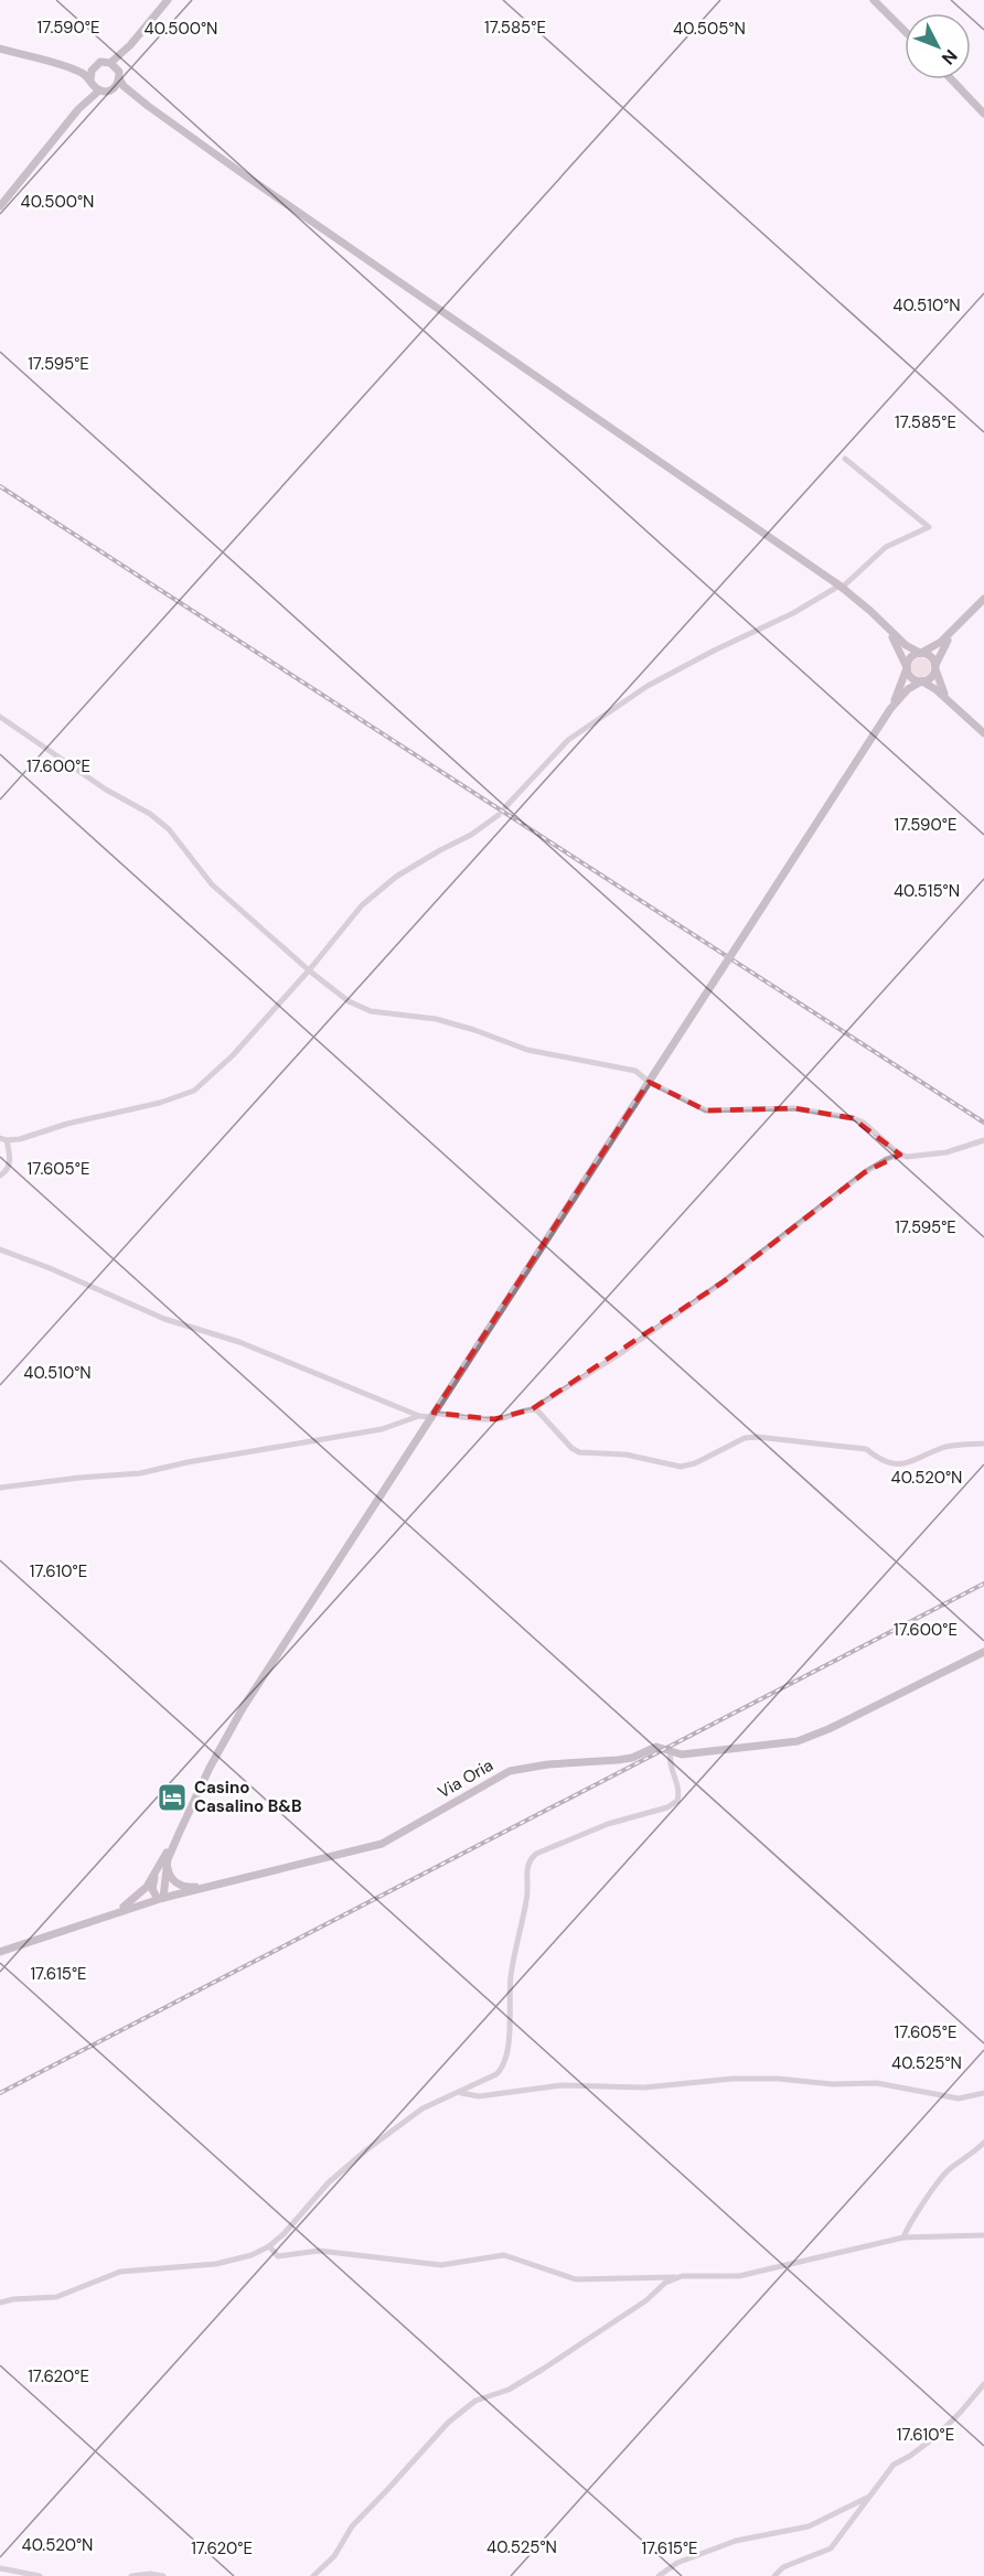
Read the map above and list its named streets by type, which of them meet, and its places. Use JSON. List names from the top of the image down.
{
  "streets": {
    "main road": ["Via Oria"]
  },
  "places": {
    "hotel": ["Casino Casalino B&B"]
  },
  "north": "bottom right",
  "coordinates": [
    "17.590°E",
    "17.585°E",
    "40.500°N",
    "40.505°N",
    "40.510°N",
    "17.595°E",
    "17.600°E",
    "40.515°N",
    "17.605°E",
    "40.520°N",
    "17.610°E",
    "17.615°E",
    "40.525°N",
    "17.620°E"
  ]
}
